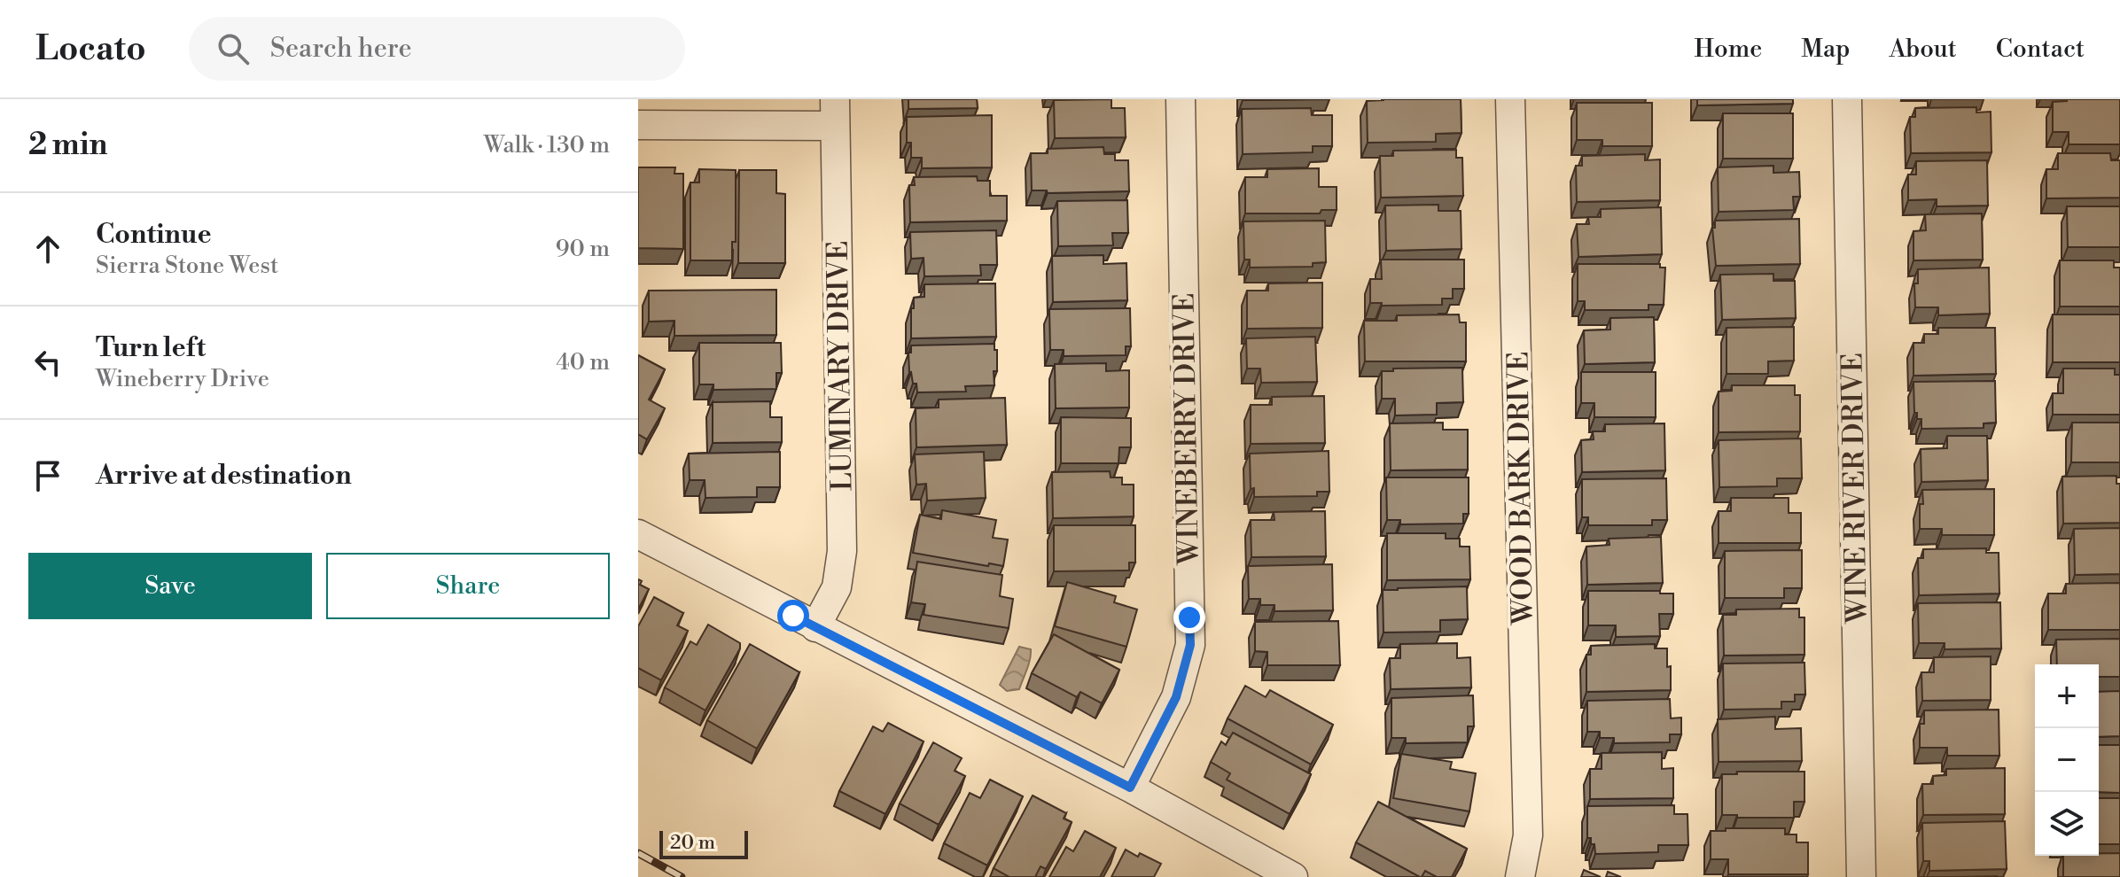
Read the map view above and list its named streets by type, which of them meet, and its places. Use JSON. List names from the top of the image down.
{
  "streets": {
    "street": [
      "LUMINARY DRIVE",
      "WINEBERRY DRIVE",
      "WOOD BARK DRIVE",
      "WINE RIVER DRIVE"
    ]
  },
  "scale_bar": "20 m",
  "page": {
    "header": "Locato",
    "search": "Search here",
    "nav": [
      "Home",
      "Map",
      "About",
      "Contact"
    ],
    "heading": ["2 min", "Walk · 130 m"],
    "list": [
      ["Continue", "Sierra Stone West", "90 m"],
      ["Turn left", "Wineberry Drive", "40 m"],
      "Arrive at destination"
    ],
    "buttons": ["Save", "Share"],
    "map_buttons": ["+", "−"],
    "scale": "20 m"
  }
}
